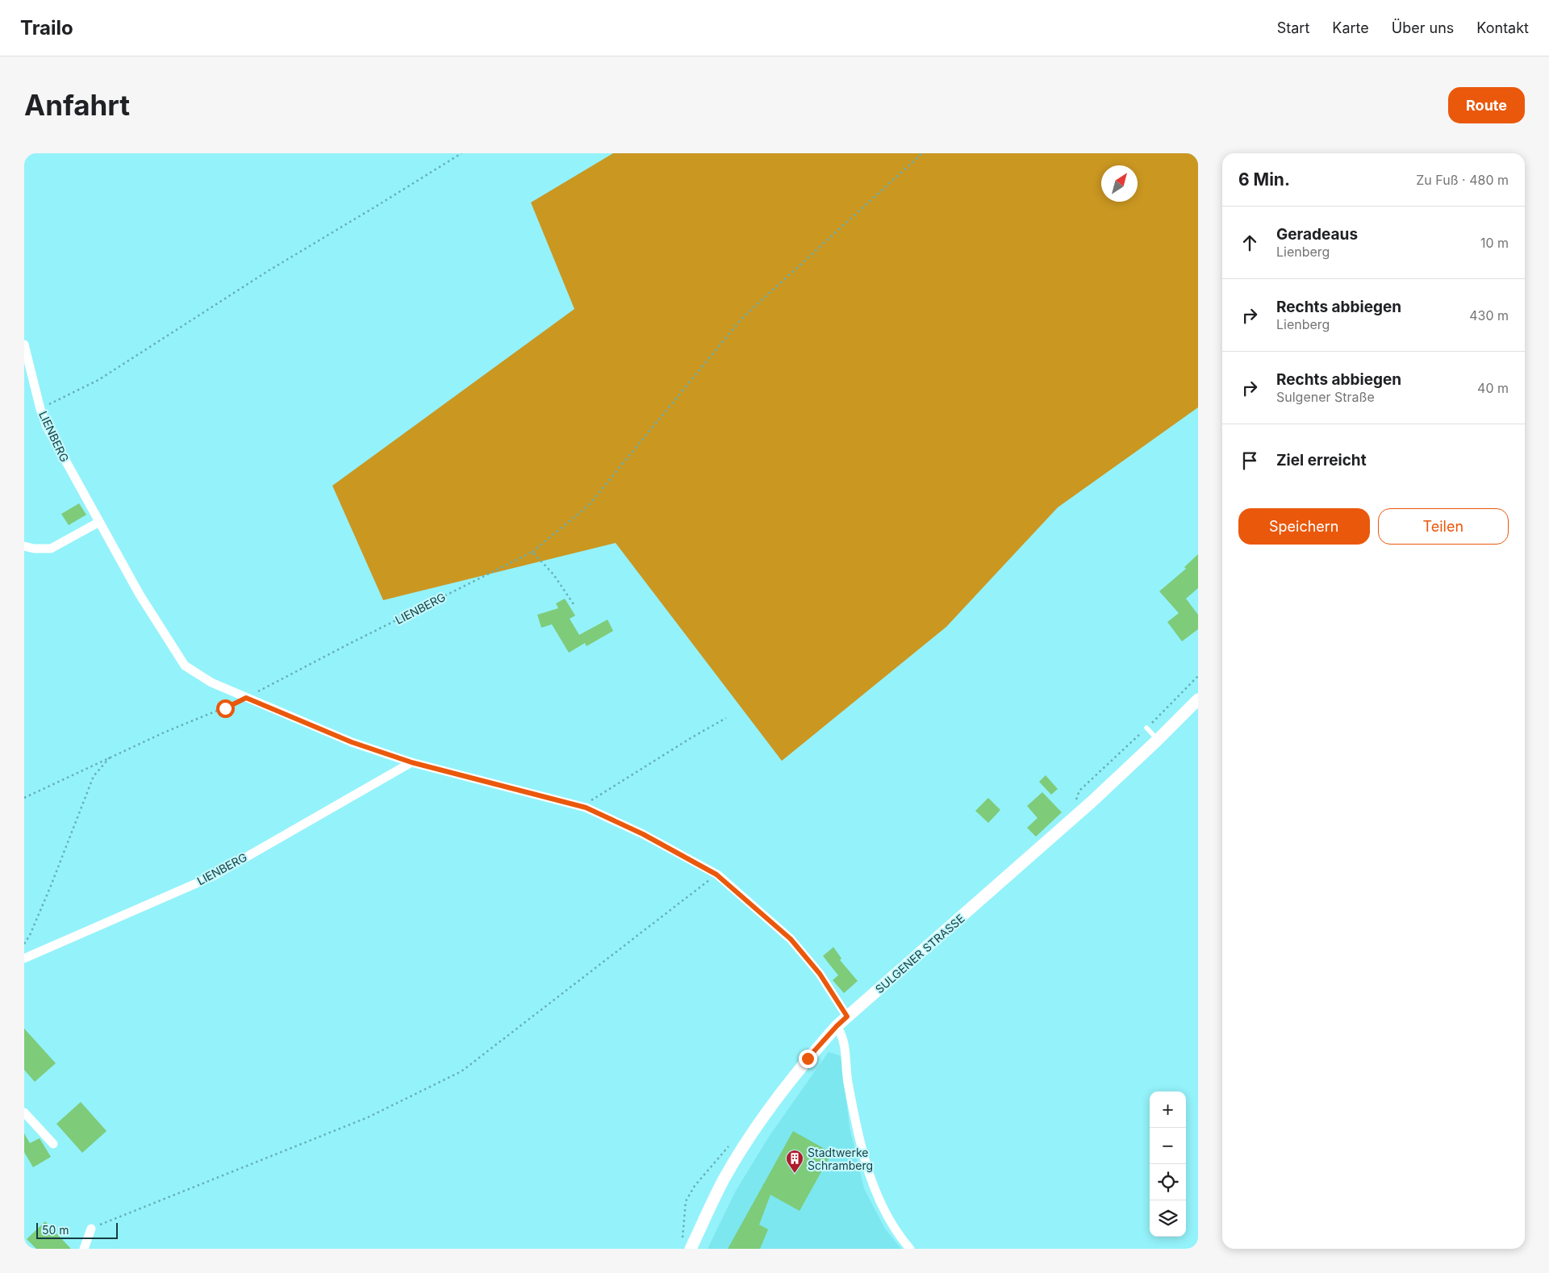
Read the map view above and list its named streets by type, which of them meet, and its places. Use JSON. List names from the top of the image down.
{
  "streets": {
    "street": ["LIENBERG", "SULGENER STRASSE"]
  },
  "crossings": [
    ["LIENBERG", "SULGENER STRASSE"]
  ],
  "places": {
    "building": ["Stadtwerke Schramberg"]
  },
  "scale_bar": "50 m",
  "north": "top right",
  "page": {
    "header": "Trailo",
    "nav": [
      "Start",
      "Karte",
      "Über uns",
      "Kontakt"
    ],
    "buttons": [
      "Route",
      ["Speichern", "Teilen"]
    ],
    "title": "Anfahrt",
    "heading": ["6 Min.", "Zu Fuß · 480 m"],
    "list": [
      ["Geradeaus", "Lienberg", "10 m"],
      ["Rechts abbiegen", "Lienberg", "430 m"],
      ["Rechts abbiegen", "Sulgener Straße", "40 m"],
      "Ziel erreicht"
    ],
    "map_buttons": ["+", "−"],
    "scale": "50 m"
  }
}
